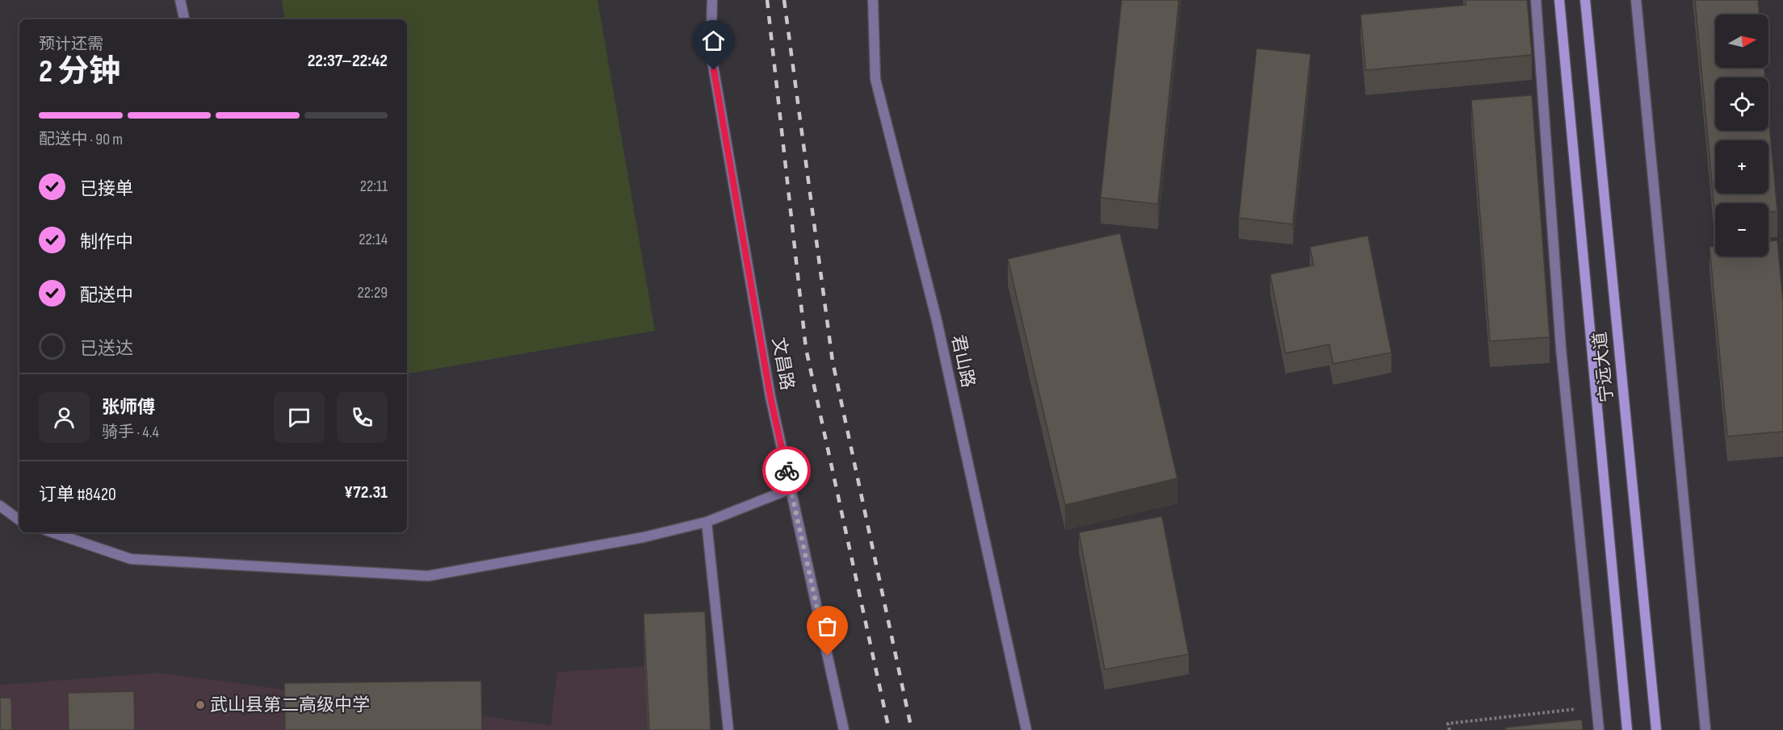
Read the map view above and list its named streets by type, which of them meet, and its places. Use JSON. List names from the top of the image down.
{
  "streets": {
    "main road": ["宁远大道"],
    "street": ["君山路", "文昌路"]
  },
  "places": ["武山县第二高级中学"],
  "north": "right",
  "page": {
    "map_buttons": ["+", "−"],
    "heading": ["2 分钟", "预计还需", "22:37–22:42"],
    "panel": [
      "张师傅",
      "骑手 · 4.4",
      "订单 #8420",
      "¥72.31"
    ],
    "bar": "配送中 · 90 m",
    "list": [
      ["已接单", "22:11"],
      ["制作中", "22:14"],
      ["配送中", "22:29"],
      "已送达"
    ]
  }
}
